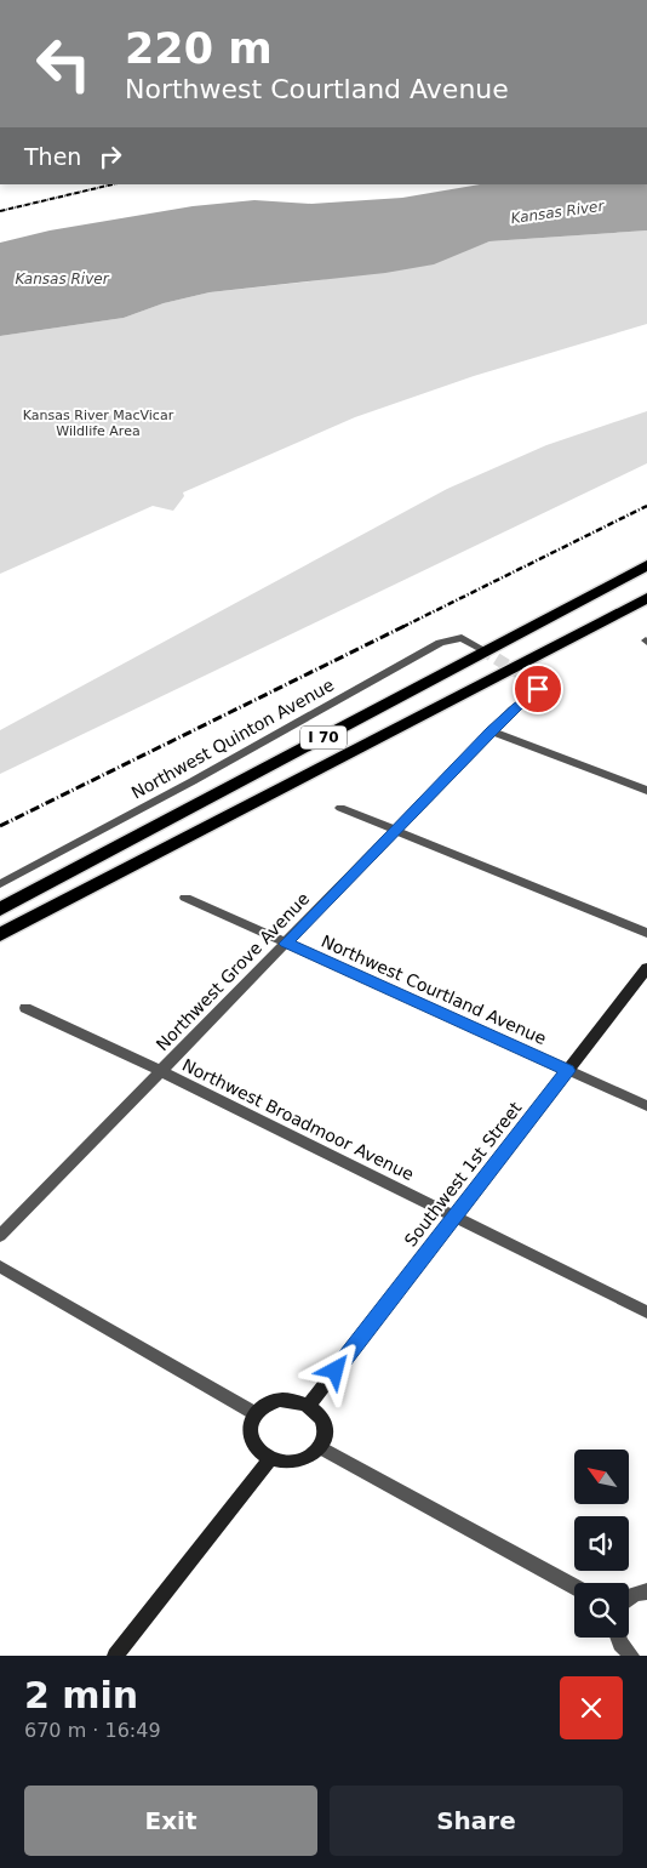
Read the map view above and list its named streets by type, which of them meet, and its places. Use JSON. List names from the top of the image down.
{
  "streets": {
    "highway": ["I 70"],
    "street": [
      "Northwest Quinton Avenue",
      "Northwest Grove Avenue",
      "Northwest Courtland Avenue",
      "Northwest Broadmoor Avenue",
      "Southwest 1st Street"
    ]
  },
  "crossings": [
    ["Northwest Grove Avenue", "Northwest Courtland Avenue"],
    ["Northwest Grove Avenue", "Northwest Broadmoor Avenue"],
    ["Northwest Courtland Avenue", "Southwest 1st Street"],
    ["Northwest Broadmoor Avenue", "Southwest 1st Street"]
  ],
  "water": ["Kansas River"],
  "parks": ["Kansas River MacVicar Wildlife Area"],
  "north": "top left",
  "page": {
    "turn": ["220 m", "Northwest Courtland Avenue"],
    "then": "Then",
    "heading": ["2 min", "670 m · 16:49"],
    "buttons": ["Exit", "Share"]
  }
}
